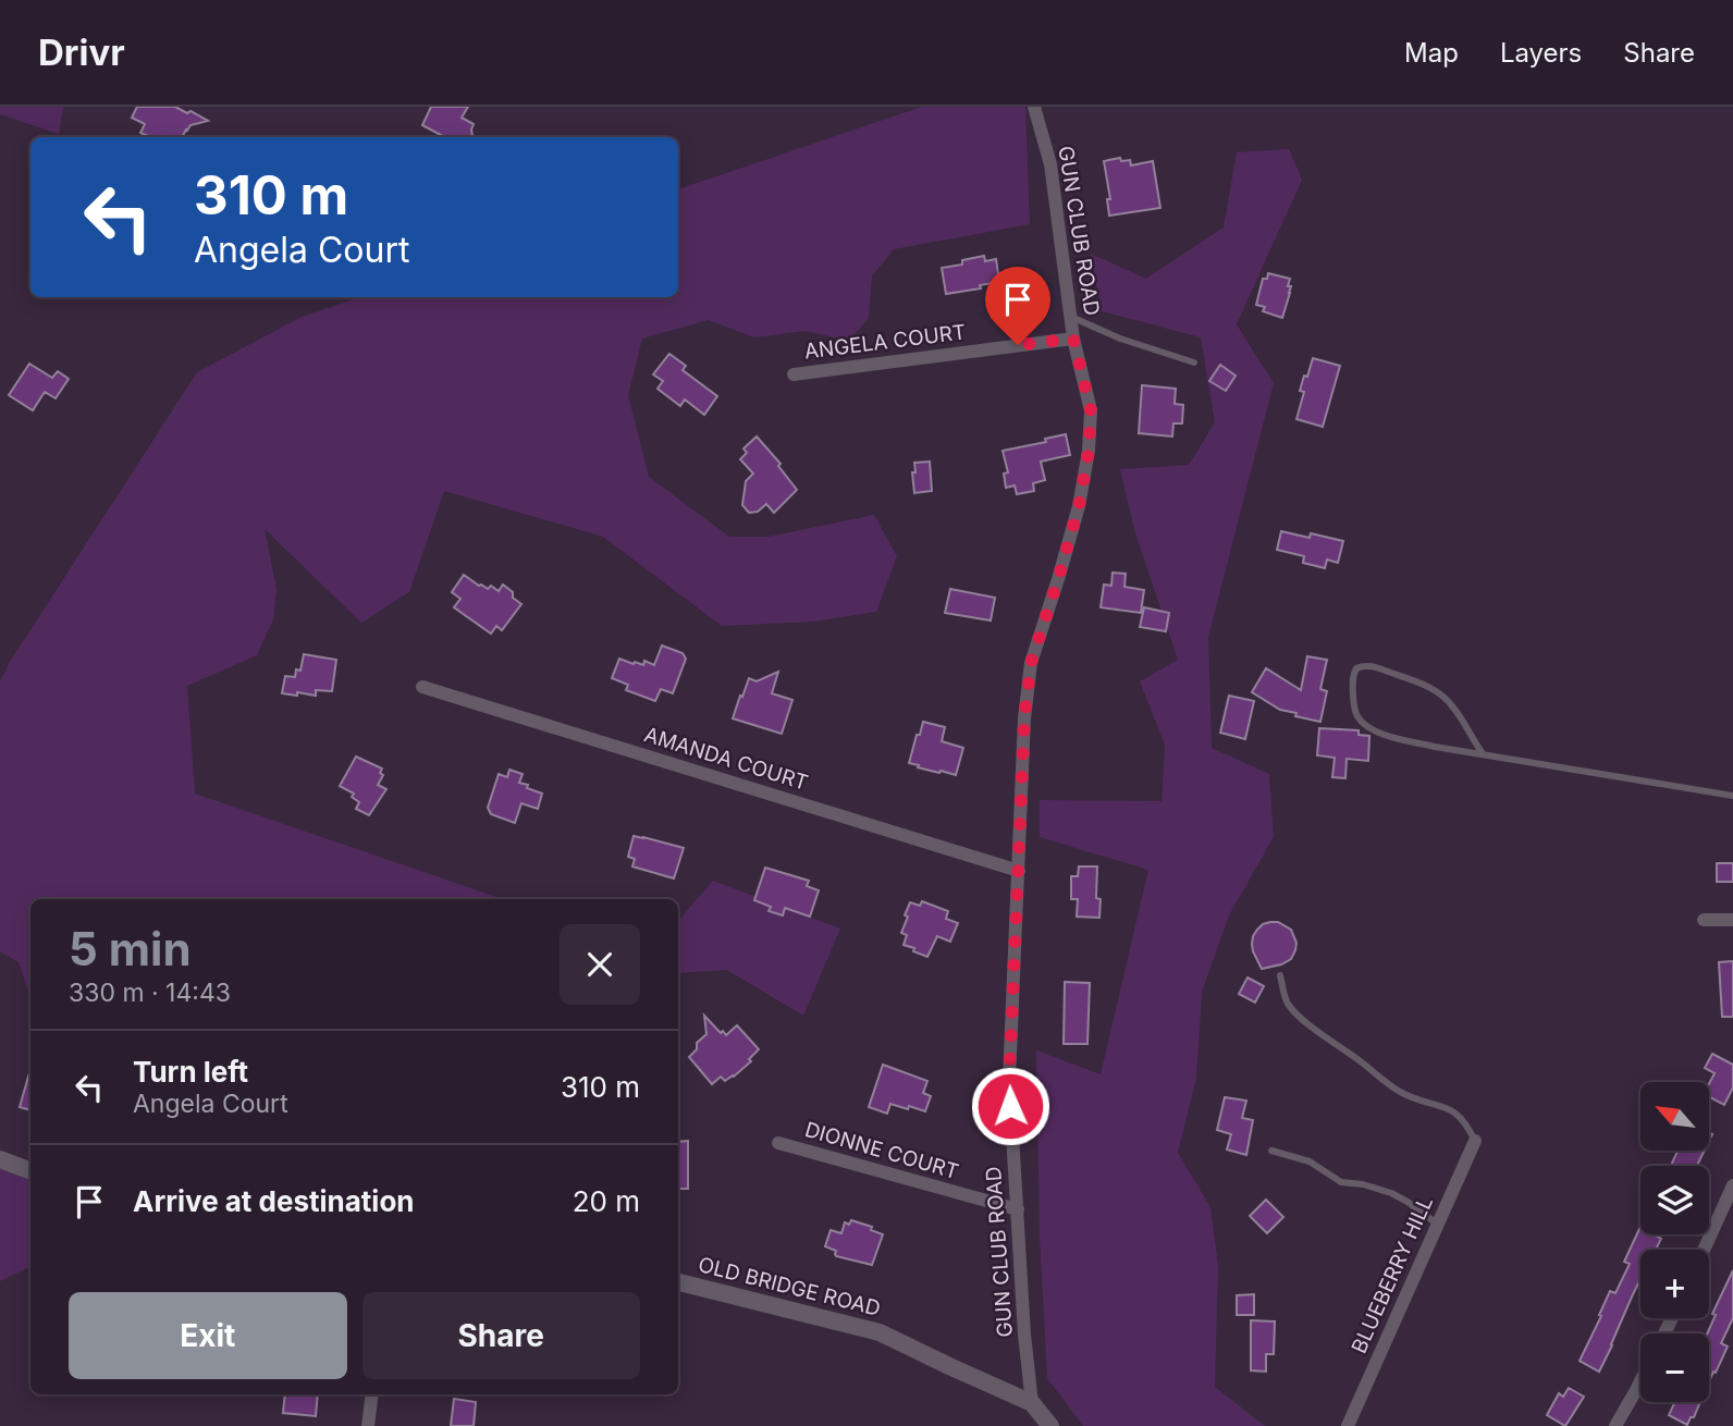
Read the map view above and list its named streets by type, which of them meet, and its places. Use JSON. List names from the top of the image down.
{
  "streets": {
    "street": [
      "GUN CLUB ROAD",
      "ANGELA COURT",
      "AMANDA COURT",
      "DIONNE COURT",
      "BLUEBERRY HILL",
      "OLD BRIDGE ROAD"
    ]
  },
  "crossings": [
    ["GUN CLUB ROAD", "ANGELA COURT"],
    ["GUN CLUB ROAD", "AMANDA COURT"],
    ["GUN CLUB ROAD", "DIONNE COURT"],
    ["GUN CLUB ROAD", "OLD BRIDGE ROAD"]
  ],
  "north": "top left",
  "page": {
    "header": "Drivr",
    "nav": ["Map", "Layers", "Share"],
    "turn": ["310 m", "Angela Court"],
    "heading": ["5 min", "330 m · 14:43"],
    "list": [
      {
        "name": "Turn left",
        "note": "Angela Court",
        "value": "310 m"
      },
      {
        "name": "Arrive at destination",
        "value": "20 m"
      }
    ],
    "map_buttons": ["+", "−"],
    "buttons": ["Exit", "Share"]
  }
}
